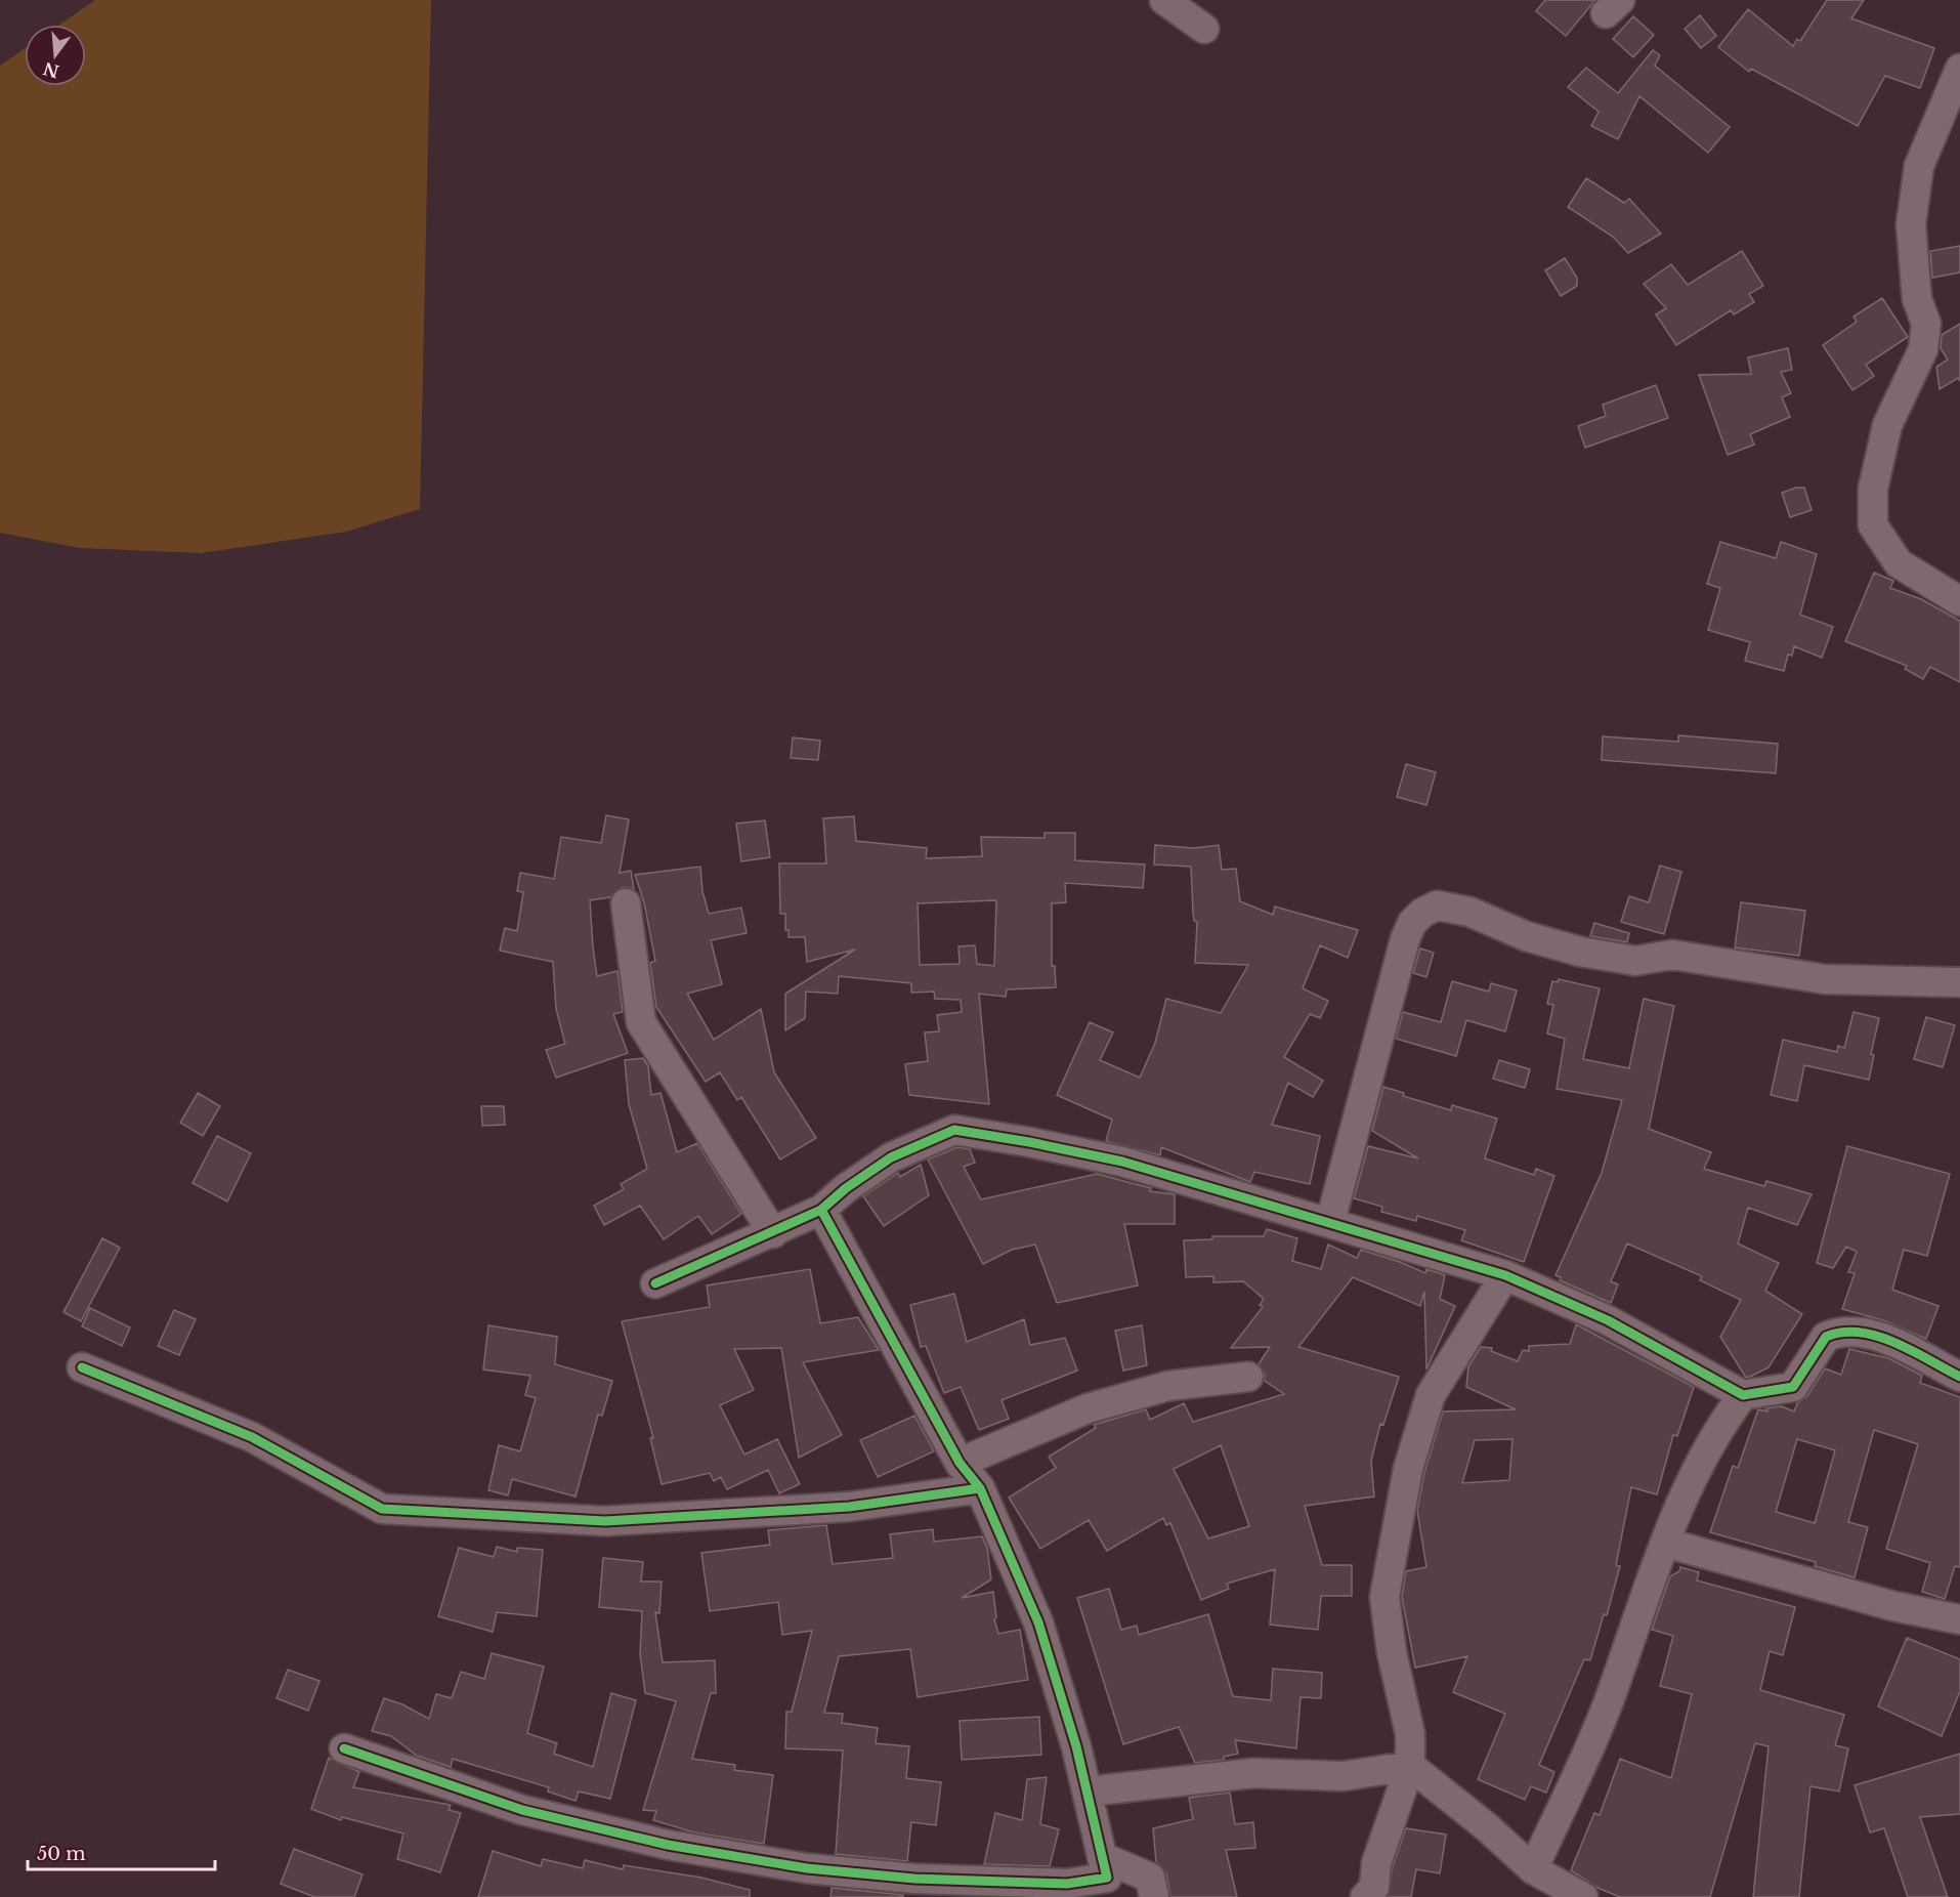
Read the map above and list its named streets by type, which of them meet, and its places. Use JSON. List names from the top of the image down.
{
  "scale_bar": "50 m",
  "north": "bottom"
}
